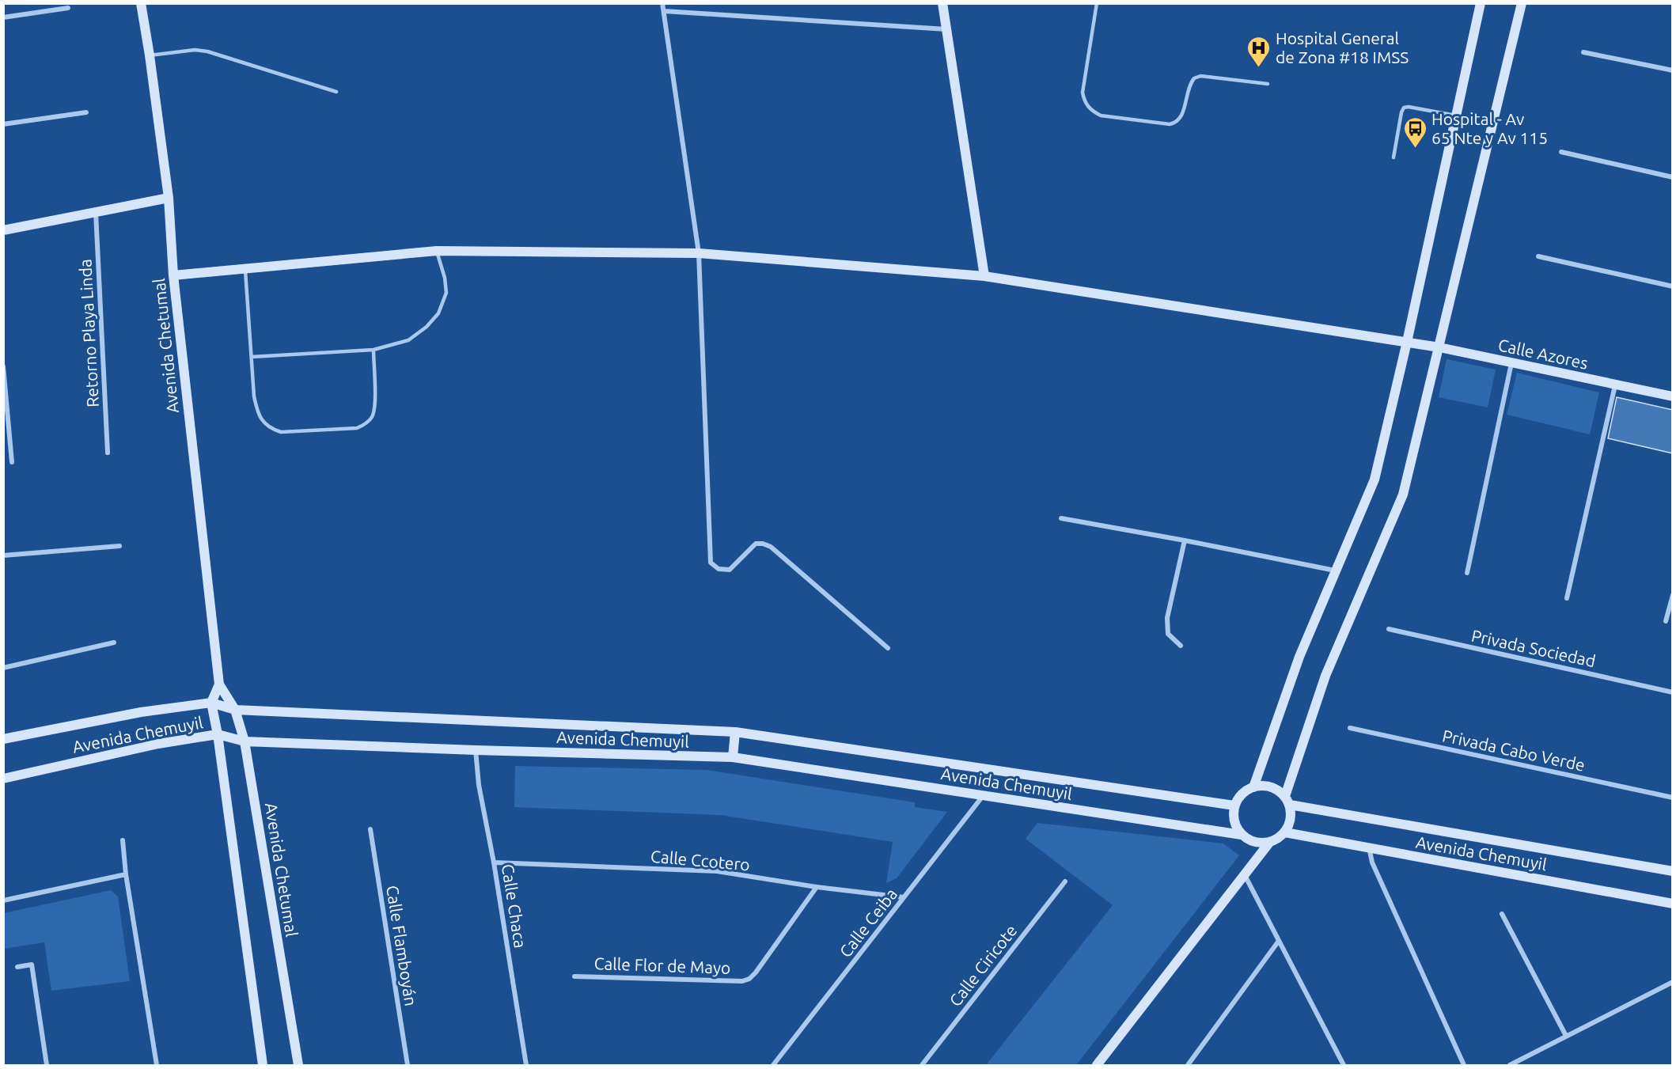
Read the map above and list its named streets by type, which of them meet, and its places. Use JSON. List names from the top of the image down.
{
  "streets": {
    "main road": ["Avenida Chetumal", "Calle Azores", "Avenida Chemuyil"],
    "street": [
      "Retorno Playa Linda",
      "Privada Sociedad",
      "Privada Cabo Verde",
      "Calle Ccotero",
      "Calle Chaca",
      "Calle Ceiba",
      "Calle Flamboyán",
      "Calle Flor de Mayo",
      "Calle Ciricote"
    ]
  },
  "crossings": [
    ["Avenida Chetumal", "Calle Azores"],
    ["Avenida Chetumal", "Avenida Chemuyil"],
    ["Avenida Chemuyil", "Calle Chaca"],
    ["Avenida Chemuyil", "Calle Ceiba"],
    ["Calle Ccotero", "Calle Chaca"],
    ["Calle Ccotero", "Calle Ceiba"],
    ["Calle Ccotero", "Calle Flor de Mayo"]
  ],
  "places": {
    "hospital": ["Hospital General de Zona #18 IMSS"],
    "bus stop": ["Hospital - Av 65 Nte y Av 115"]
  }
}
